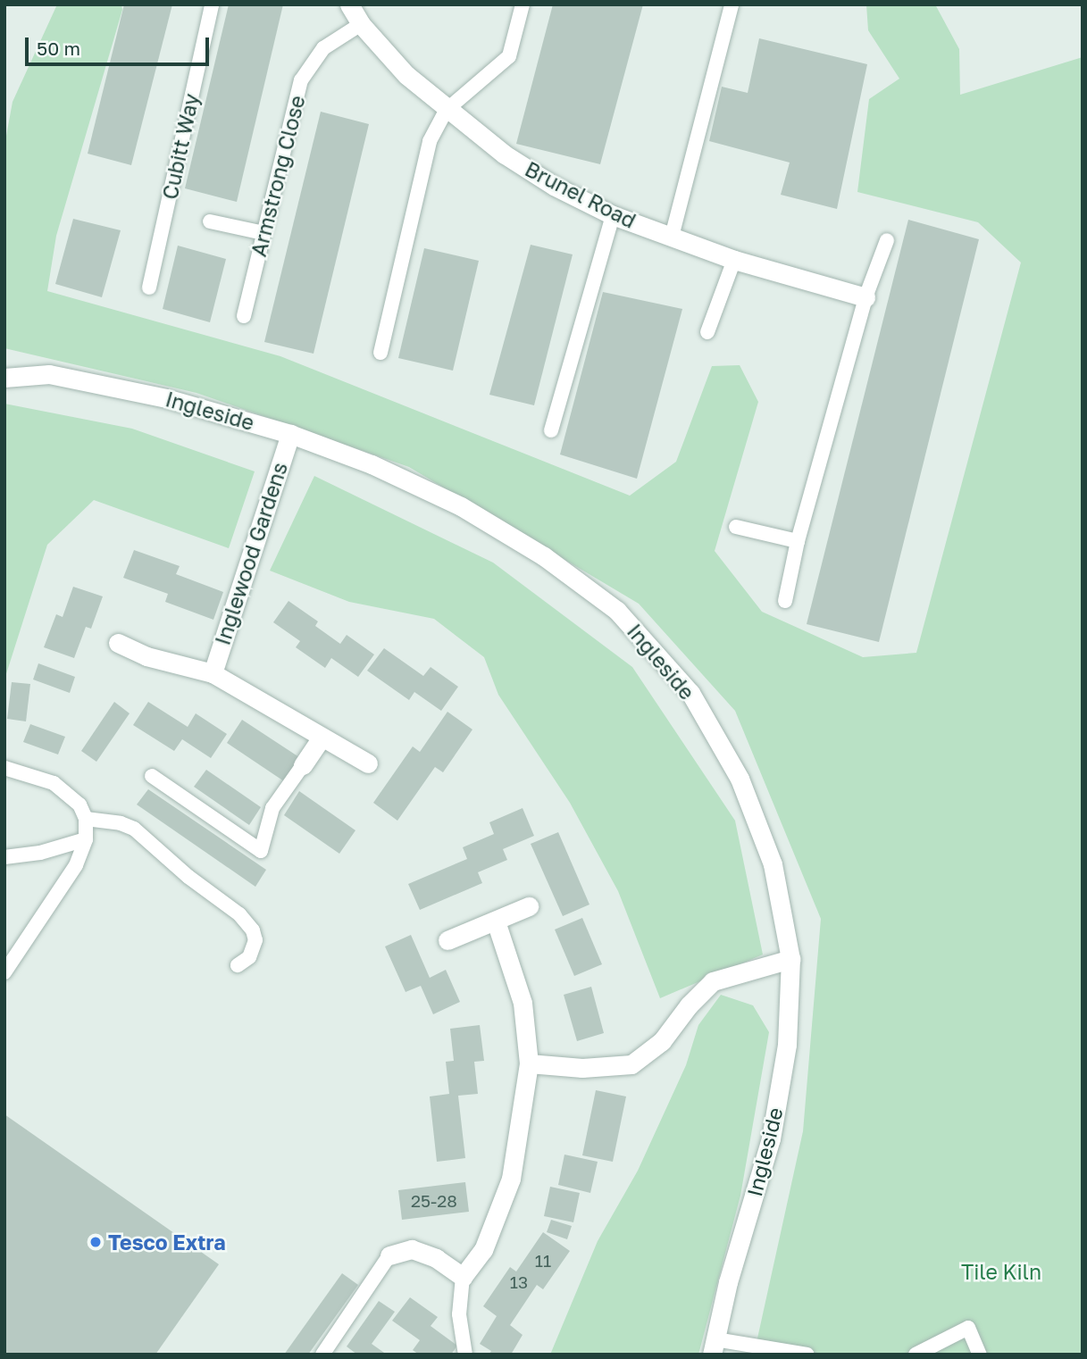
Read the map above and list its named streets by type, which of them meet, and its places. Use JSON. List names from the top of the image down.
{
  "streets": {
    "street": ["Brunel Road", "Ingleside", "Inglewood Gardens"],
    "lane": ["Cubitt Way", "Armstrong Close"]
  },
  "crossings": [
    ["Armstrong Close", "Brunel Road"],
    ["Ingleside", "Inglewood Gardens"]
  ],
  "parks": ["Tile Kiln"],
  "places": ["Tesco Extra"],
  "house_numbers": ["25-28", "11", "13"],
  "scale_bar": "50 m"
}
